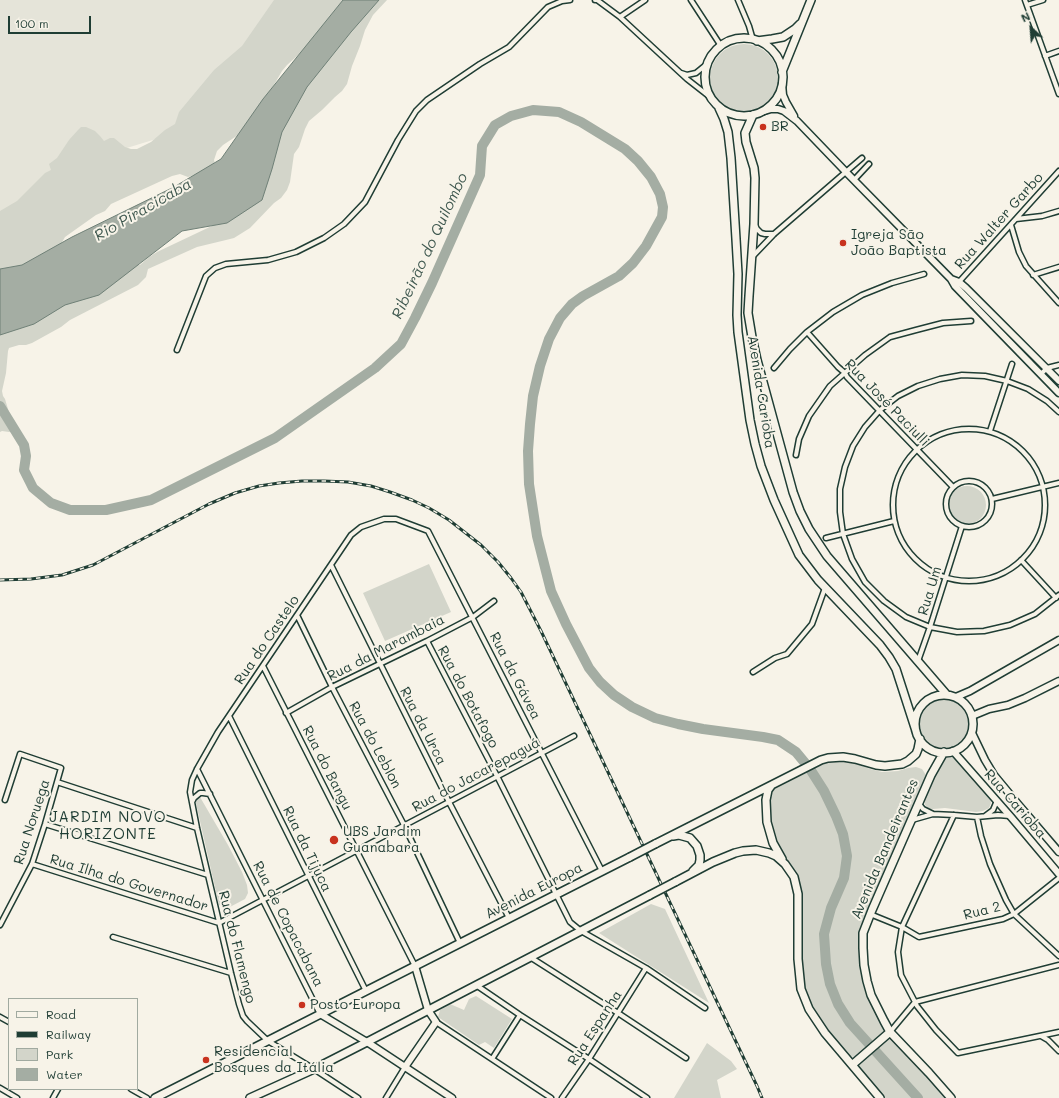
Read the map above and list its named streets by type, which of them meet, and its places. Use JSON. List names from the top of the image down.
{
  "streets": {
    "main road": [
      "Avenida Carioba",
      "Rua Carioba",
      "Avenida Bandeirantes",
      "Avenida Europa"
    ],
    "street": [
      "Rua Walter Garbo",
      "Rua José Paciulli",
      "Rua Um",
      "Rua do Castelo",
      "Rua da Marambaia",
      "Rua da Gávea",
      "Rua do Botafogo",
      "Rua da Urca",
      "Rua do Leblon",
      "Rua do Bangu",
      "Rua do Jacarepaguá",
      "Rua Noruega",
      "Rua da Tijuca",
      "Rua Ilha do Governador",
      "Rua 2",
      "Rua de Copacabana",
      "Rua do Flamengo",
      "Rua Espanha"
    ]
  },
  "crossings": [
    ["Avenida Carioba", "Rua Um"],
    ["Avenida Carioba", "Rua Carioba"],
    ["Avenida Carioba", "Avenida Bandeirantes"],
    ["Avenida Carioba", "Avenida Europa"],
    ["Rua José Paciulli", "Rua Um"],
    ["Rua do Castelo", "Rua da Gávea"],
    ["Rua do Castelo", "Rua da Urca"],
    ["Rua do Castelo", "Rua do Leblon"],
    ["Rua do Castelo", "Rua do Bangu"],
    ["Rua do Castelo", "Rua da Tijuca"],
    ["Rua do Castelo", "Rua de Copacabana"],
    ["Rua do Castelo", "Rua do Flamengo"],
    ["Rua da Marambaia", "Rua da Gávea"],
    ["Rua da Marambaia", "Rua do Botafogo"],
    ["Rua da Marambaia", "Rua da Urca"],
    ["Rua da Marambaia", "Rua do Leblon"],
    ["Rua da Marambaia", "Rua do Bangu"],
    ["Rua da Gávea", "Rua do Jacarepaguá"],
    ["Rua da Gávea", "Avenida Europa"],
    ["Rua do Botafogo", "Rua do Jacarepaguá"],
    ["Rua do Botafogo", "Avenida Europa"],
    ["Rua do Botafogo", "Rua Espanha"],
    ["Rua da Urca", "Rua do Jacarepaguá"],
    ["Rua da Urca", "Avenida Europa"],
    ["Rua do Leblon", "Rua do Jacarepaguá"],
    ["Rua do Leblon", "Avenida Europa"],
    ["Rua do Bangu", "Rua do Jacarepaguá"],
    ["Rua do Bangu", "Avenida Europa"],
    ["Rua do Jacarepaguá", "Rua da Tijuca"],
    ["Rua do Jacarepaguá", "Rua Ilha do Governador"],
    ["Rua do Jacarepaguá", "Rua de Copacabana"],
    ["Rua do Jacarepaguá", "Rua do Flamengo"],
    ["Rua Carioba", "Avenida Bandeirantes"],
    ["Rua Carioba", "Avenida Europa"],
    ["Rua Noruega", "Rua Ilha do Governador"],
    ["Rua da Tijuca", "Avenida Europa"],
    ["Avenida Bandeirantes", "Avenida Europa"],
    ["Avenida Bandeirantes", "Rua 2"],
    ["Rua Ilha do Governador", "Rua do Flamengo"],
    ["Avenida Europa", "Rua de Copacabana"],
    ["Avenida Europa", "Rua do Flamengo"]
  ],
  "districts": ["JARDIM NOVO HORIZONTE"],
  "water": ["Rio Piracicaba", "Ribeirão do Quilombo"],
  "places": [
    "BR",
    "Igreja São João Baptista",
    "UBS Jardim Guanabara",
    "Posto Europa",
    "Residencial Bosques da Itália"
  ],
  "legend": [
    "Road",
    "Railway",
    "Park",
    "Water"
  ],
  "scale_bar": "100 m",
  "north": "top left"
}
